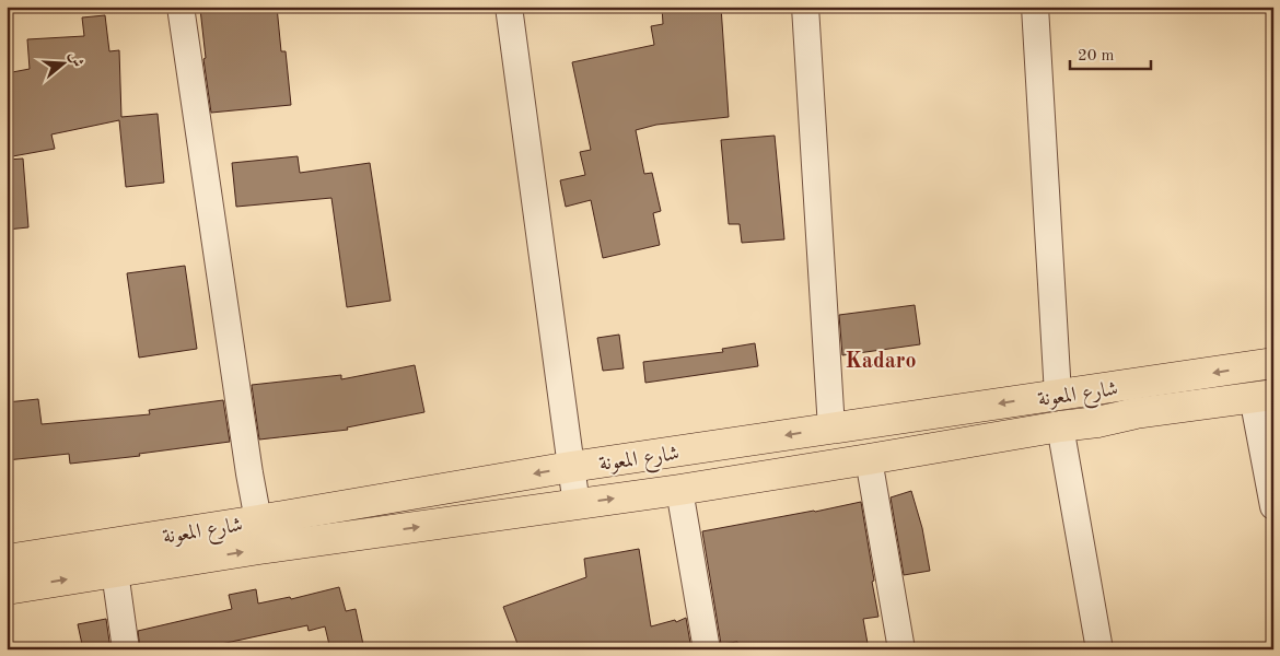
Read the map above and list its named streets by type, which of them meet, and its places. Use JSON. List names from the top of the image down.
{
  "streets": {
    "highway": ["شارع المعونة"]
  },
  "districts": ["Kadaro"],
  "scale_bar": "20 m",
  "north": "right"
}
